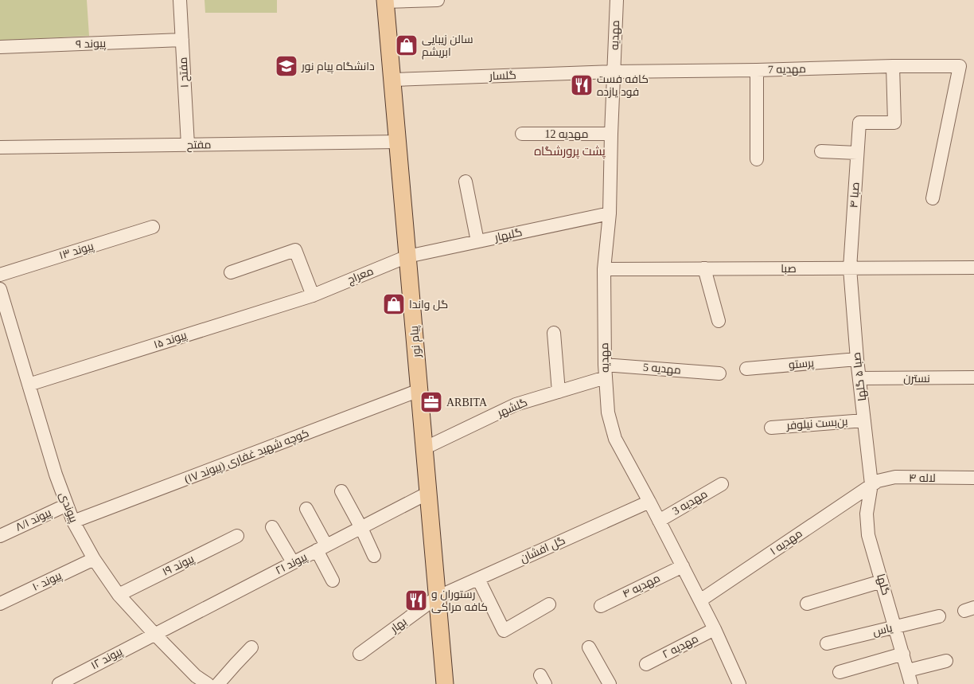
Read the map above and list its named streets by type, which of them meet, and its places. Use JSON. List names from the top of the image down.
{
  "streets": {
    "main road": ["پیام نور"],
    "street": [
      "مهدیه",
      "پیوند ۹",
      "مهدیه 7",
      "مفتح ۱",
      "گلسار",
      "مهدیه 12",
      "مفتح",
      "صبا ۴",
      "گلبهار",
      "پیوند ۱۳",
      "صبا",
      "معراج",
      "پیوند ۱۵",
      "پرستو",
      "مهدیه 5",
      "صبا ۵ گلها",
      "نسترن",
      "گلشهر",
      "بن‌بست نیلوفر",
      "کوچه شهید غفاری (پیوند ۱۷)",
      "لاله ۴",
      "مهدیه 3",
      "پیوندی",
      "پیوند ۸/۱",
      "مهدیه ۱",
      "گل افشان",
      "پیوند ۲۱",
      "پیوند ۱۹",
      "پیوند ۱۰",
      "گلها",
      "مهدیه ۴",
      "بهار",
      "یاس",
      "مهدیه ۲",
      "پیوند ۱۲"
    ]
  },
  "crossings": [
    ["مهدیه", "مهدیه 7"],
    ["مهدیه", "گلسار"],
    ["مهدیه", "مهدیه 12"],
    ["مهدیه", "گلبهار"],
    ["مهدیه", "صبا"],
    ["مهدیه", "مهدیه 5"],
    ["مهدیه", "گلشهر"],
    ["مهدیه", "مهدیه 3"],
    ["مهدیه", "مهدیه ۱"],
    ["مهدیه", "گل افشان"],
    ["مهدیه", "مهدیه ۴"],
    ["مهدیه", "مهدیه ۲"],
    ["پیوند ۹", "مفتح ۱"],
    ["مهدیه 7", "گلسار"],
    ["مهدیه 7", "صبا ۴"],
    ["مفتح ۱", "مفتح"],
    ["گلسار", "پیام نور"],
    ["مفتح", "پیام نور"],
    ["صبا ۴", "صبا"],
    ["صبا ۴", "صبا ۵ گلها"],
    ["گلبهار", "معراج"],
    ["گلبهار", "پیام نور"],
    ["صبا", "صبا ۵ گلها"],
    ["معراج", "پیوند ۱۵"],
    ["معراج", "پیام نور"],
    ["پیوند ۱۵", "پیوندی"],
    ["پیام نور", "گلشهر"],
    ["پیام نور", "کوچه شهید غفاری (پیوند ۱۷)"],
    ["پیام نور", "گل افشان"],
    ["پیام نور", "پیوند ۲۱"],
    ["پیام نور", "بهار"],
    ["پرستو", "صبا ۵ گلها"],
    ["مهدیه 5", "گلشهر"],
    ["صبا ۵ گلها", "نسترن"],
    ["صبا ۵ گلها", "بن‌بست نیلوفر"],
    ["صبا ۵ گلها", "لاله ۴"],
    ["صبا ۵ گلها", "مهدیه ۱"],
    ["صبا ۵ گلها", "گلها"],
    ["کوچه شهید غفاری (پیوند ۱۷)", "پیوندی"],
    ["لاله ۴", "مهدیه ۱"],
    ["لاله ۴", "گلها"],
    ["پیوندی", "پیوند ۸/۱"],
    ["پیوندی", "پیوند ۲۱"],
    ["پیوندی", "پیوند ۱۹"],
    ["پیوندی", "پیوند ۱۰"],
    ["پیوندی", "پیوند ۱۲"],
    ["مهدیه ۱", "گلها"],
    ["گل افشان", "بهار"],
    ["پیوند ۲۱", "پیوند ۱۲"],
    ["گلها", "یاس"]
  ],
  "districts": ["پشت پرورشگاه"],
  "places": {
    "shop": ["سالن زیبایی ابریشم", "گل واندا"],
    "school or university": ["دانشگاه پیام نور"],
    "restaurant": ["کافه فست فود یازده", "رستوران و کافه مراکی"],
    "office": ["ARBITA"]
  }
}
